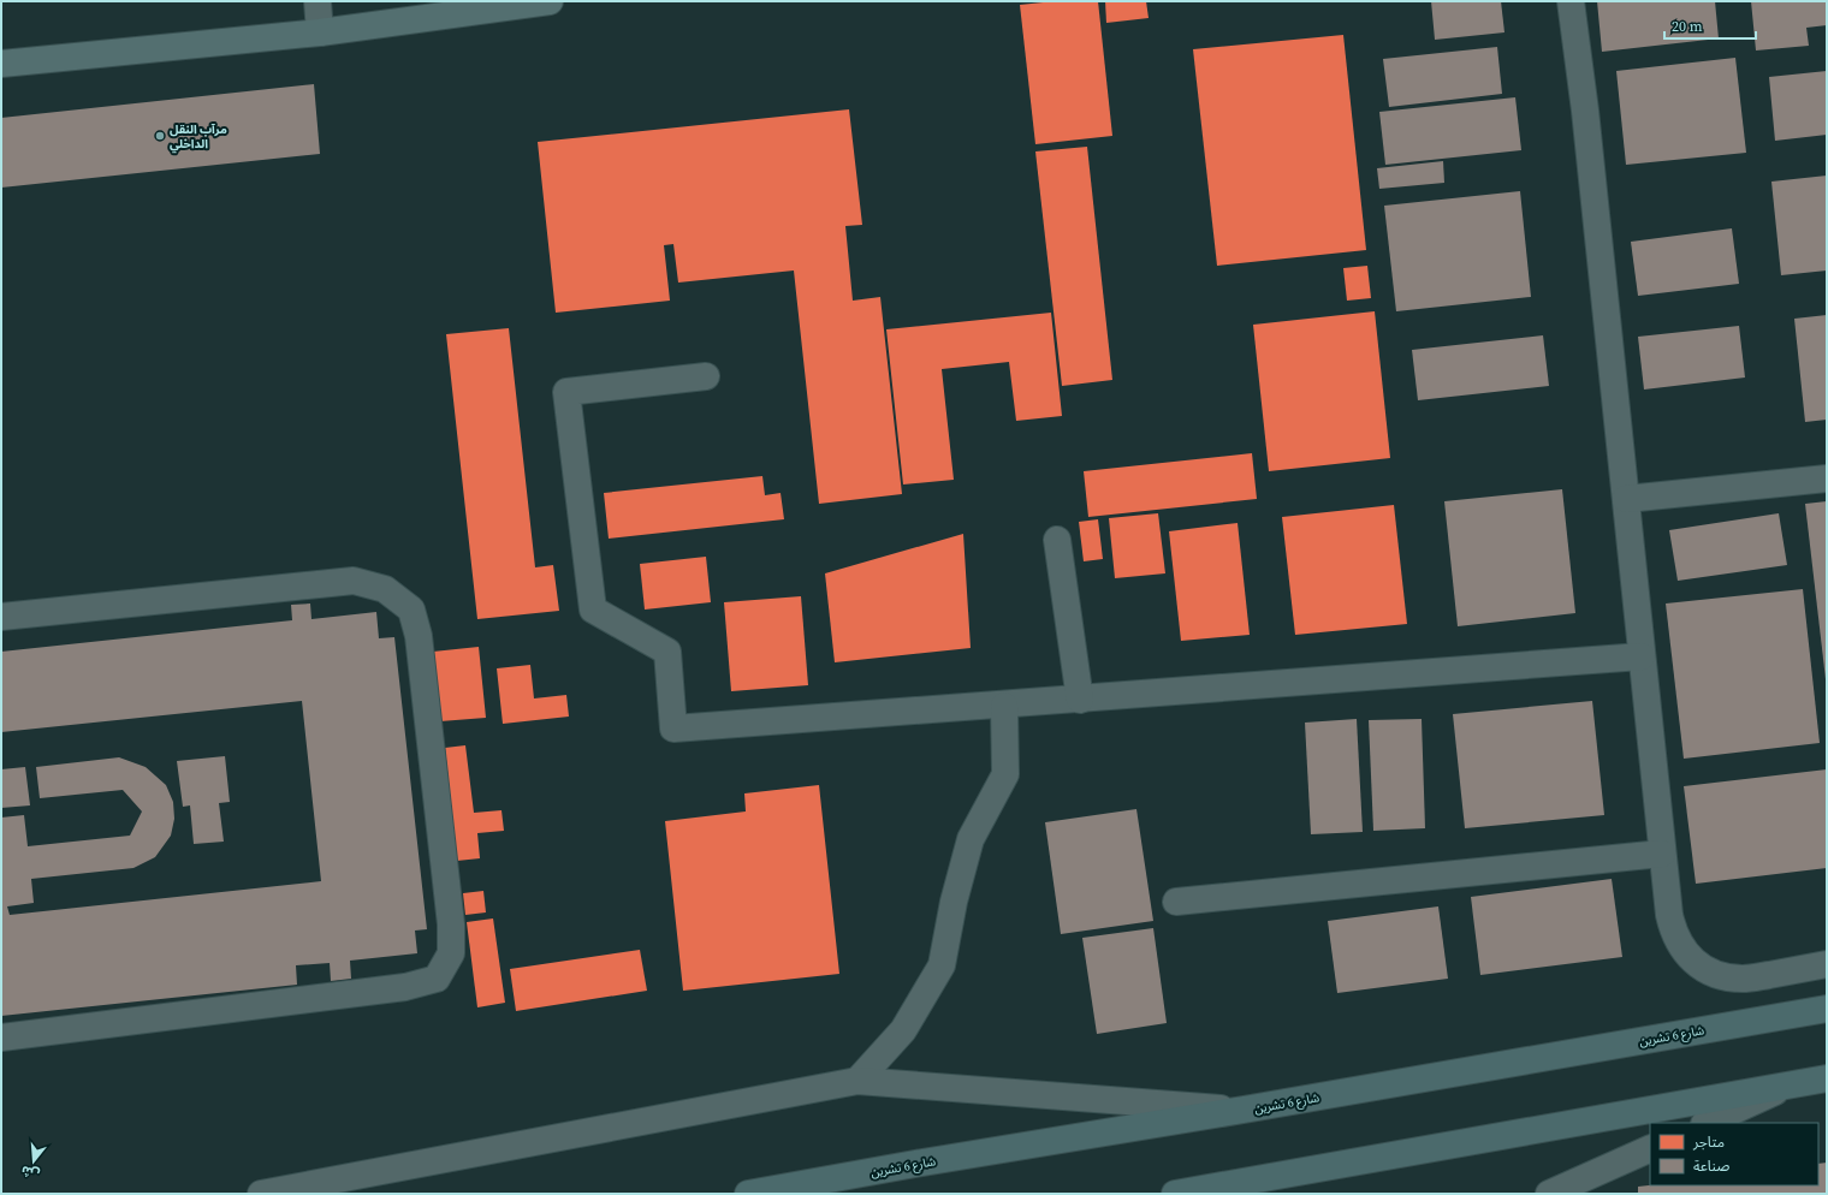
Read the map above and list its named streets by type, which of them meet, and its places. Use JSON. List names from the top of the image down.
{
  "streets": {
    "highway": ["شارع 6 تشرين"]
  },
  "places": ["مرآب النقل الداخلي"],
  "legend": ["متاجر", "صناعة"],
  "scale_bar": "20 m",
  "north": "bottom"
}
